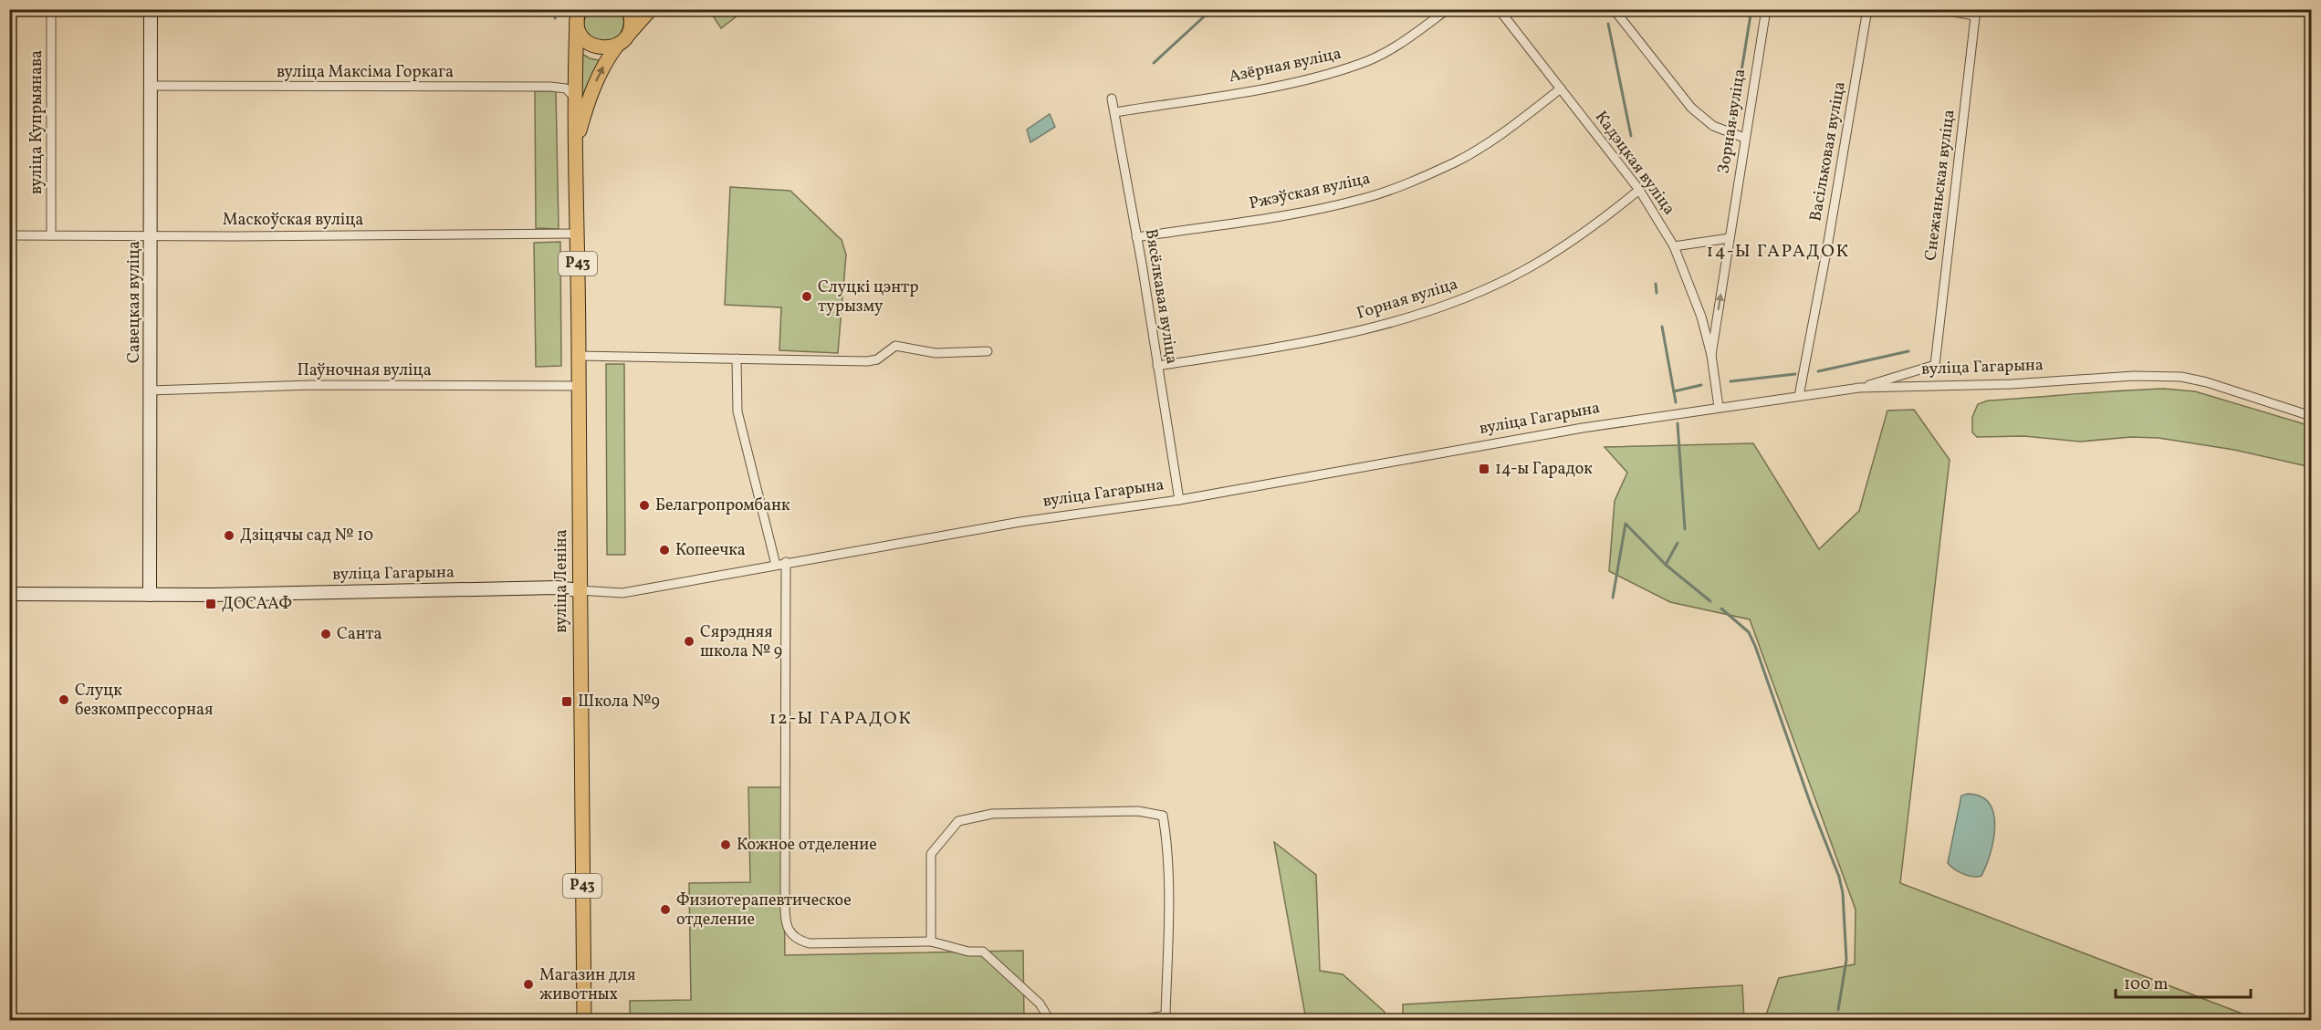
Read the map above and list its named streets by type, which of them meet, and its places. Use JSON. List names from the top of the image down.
{
  "streets": {
    "main road": ["Р43", "вуліца Леніна"],
    "street": [
      "Азёрная вуліца",
      "вуліца Максіма Горкага",
      "Зорная вуліца",
      "вуліца Купрыянава",
      "Васільковая вуліца",
      "Кадэцкая вуліца",
      "Снежаньская вуліца",
      "Ржэўская вуліца",
      "Маскоўская вуліца",
      "Вясёлкавая вуліца",
      "Горная вуліца",
      "Савецкая вуліца",
      "вуліца Гагарына",
      "Паўночная вуліца"
    ]
  },
  "crossings": [
    ["Азёрная вуліца", "Вясёлкавая вуліца"],
    ["вуліца Максіма Горкага", "Савецкая вуліца"],
    ["вуліца Максіма Горкага", "вуліца Леніна"],
    ["Зорная вуліца", "Кадэцкая вуліца"],
    ["Зорная вуліца", "вуліца Гагарына"],
    ["вуліца Купрыянава", "Маскоўская вуліца"],
    ["Васільковая вуліца", "вуліца Гагарына"],
    ["Кадэцкая вуліца", "Ржэўская вуліца"],
    ["Кадэцкая вуліца", "Горная вуліца"],
    ["Снежаньская вуліца", "вуліца Гагарына"],
    ["Ржэўская вуліца", "Вясёлкавая вуліца"],
    ["Маскоўская вуліца", "Савецкая вуліца"],
    ["Маскоўская вуліца", "вуліца Леніна"],
    ["Р43", "вуліца Леніна"],
    ["Вясёлкавая вуліца", "Горная вуліца"],
    ["Вясёлкавая вуліца", "вуліца Гагарына"],
    ["Савецкая вуліца", "вуліца Гагарына"],
    ["Савецкая вуліца", "Паўночная вуліца"],
    ["вуліца Гагарына", "вуліца Леніна"],
    ["Паўночная вуліца", "вуліца Леніна"]
  ],
  "districts": ["14-Ы ГАРАДОК", "12-Ы ГАРАДОК"],
  "places": {
    "other": [
      "Слуцкі цэнтр турызму",
      "Белагропромбанк",
      "Дзіцячы сад № 10",
      "Копеечка",
      "Санта",
      "Сярэдняя школа № 9",
      "Слуцк безкомпрессорная",
      "Кожное отделение",
      "Физиотерапевтическое отделение",
      "Магазин для животных"
    ],
    "transit": ["14-ы Гарадок", "ДОСААФ", "Школа №9"]
  },
  "scale_bar": "100 m"
}
